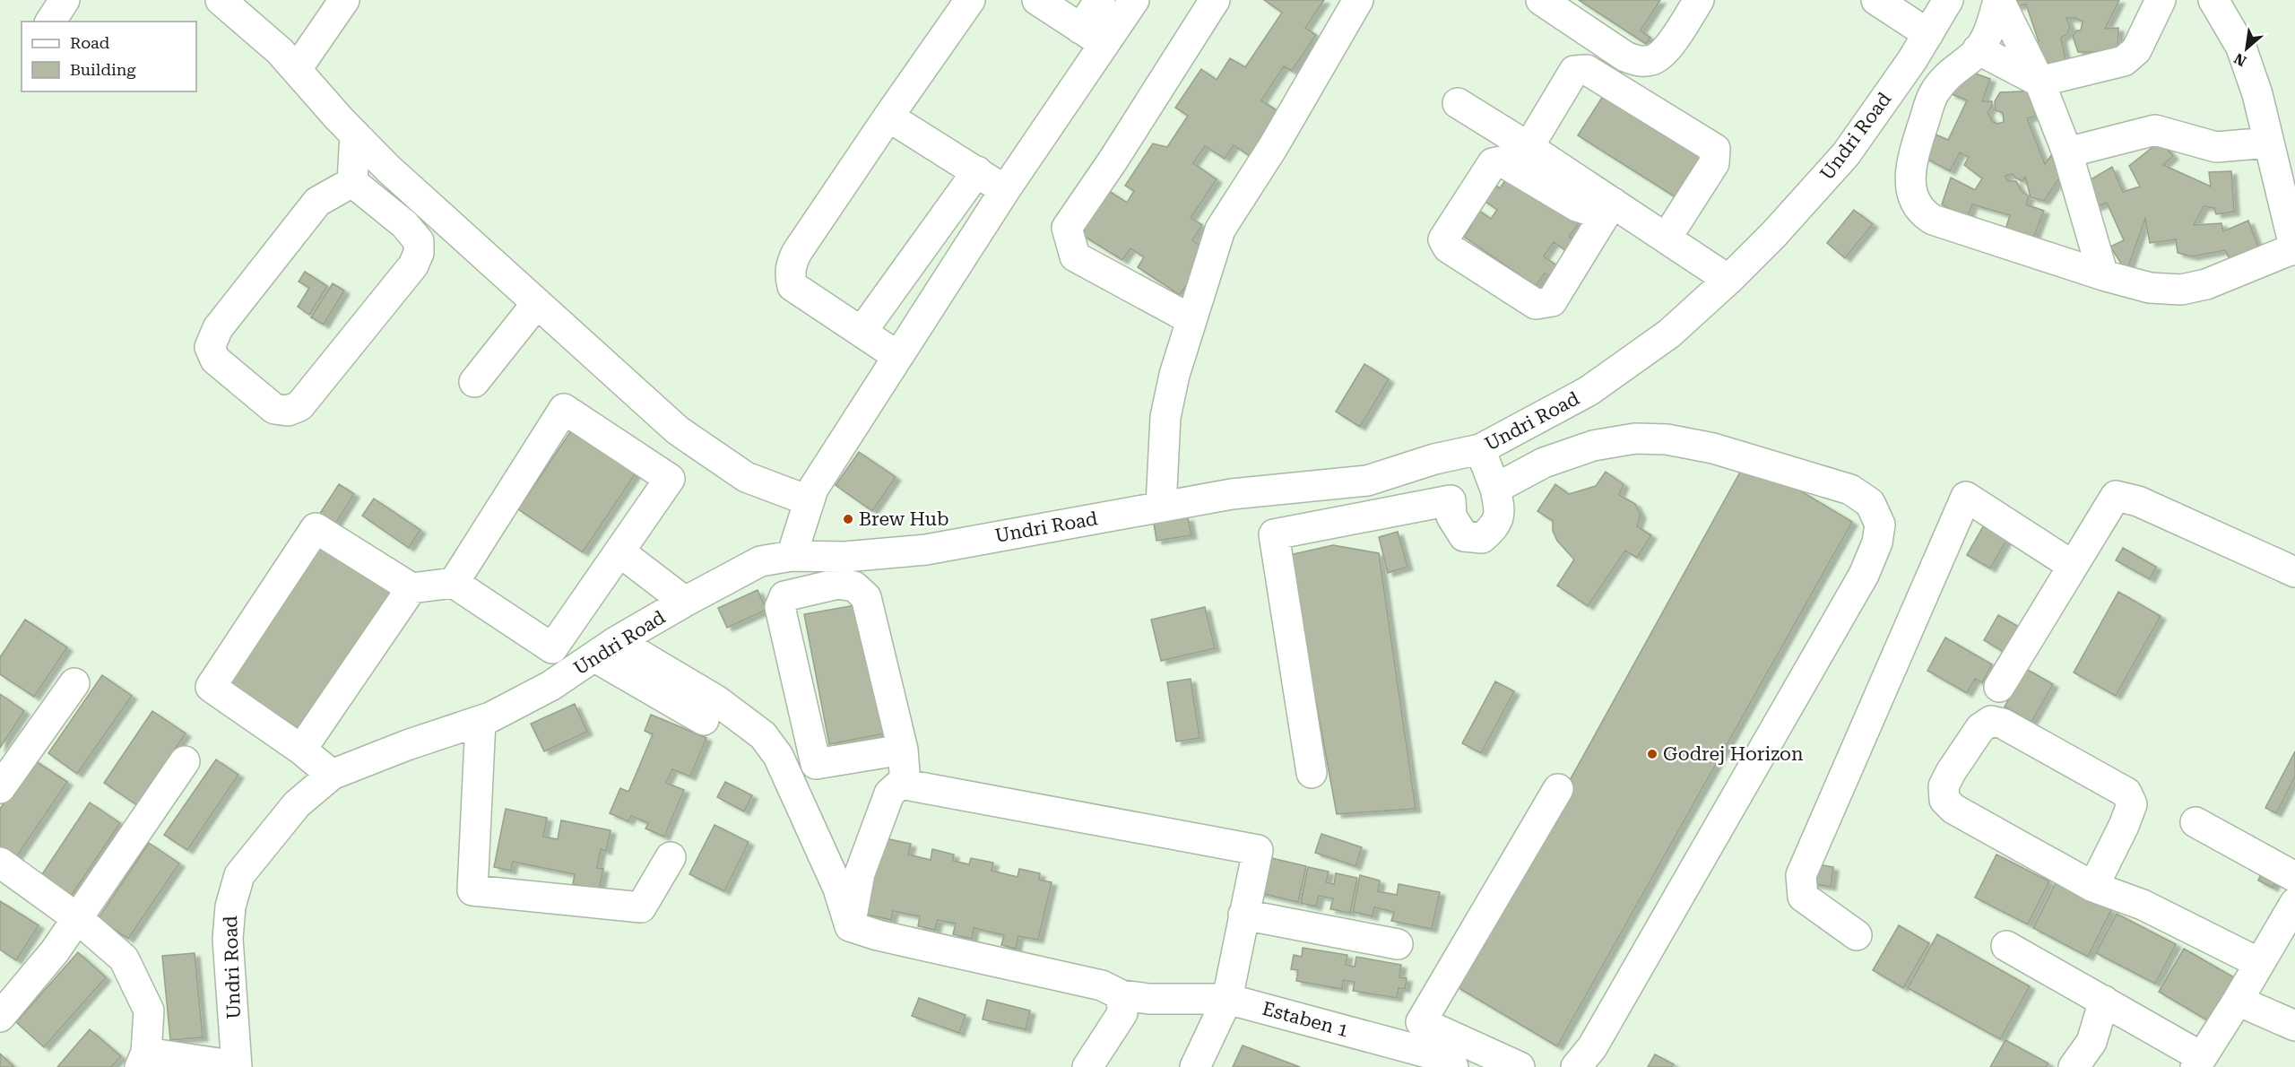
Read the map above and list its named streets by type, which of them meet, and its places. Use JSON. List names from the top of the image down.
{
  "streets": {
    "street": ["Undri Road", "Estaben 1"]
  },
  "places": ["Brew Hub", "Godrej Horizon"],
  "legend": ["Road", "Building"],
  "north": "bottom left"
}
